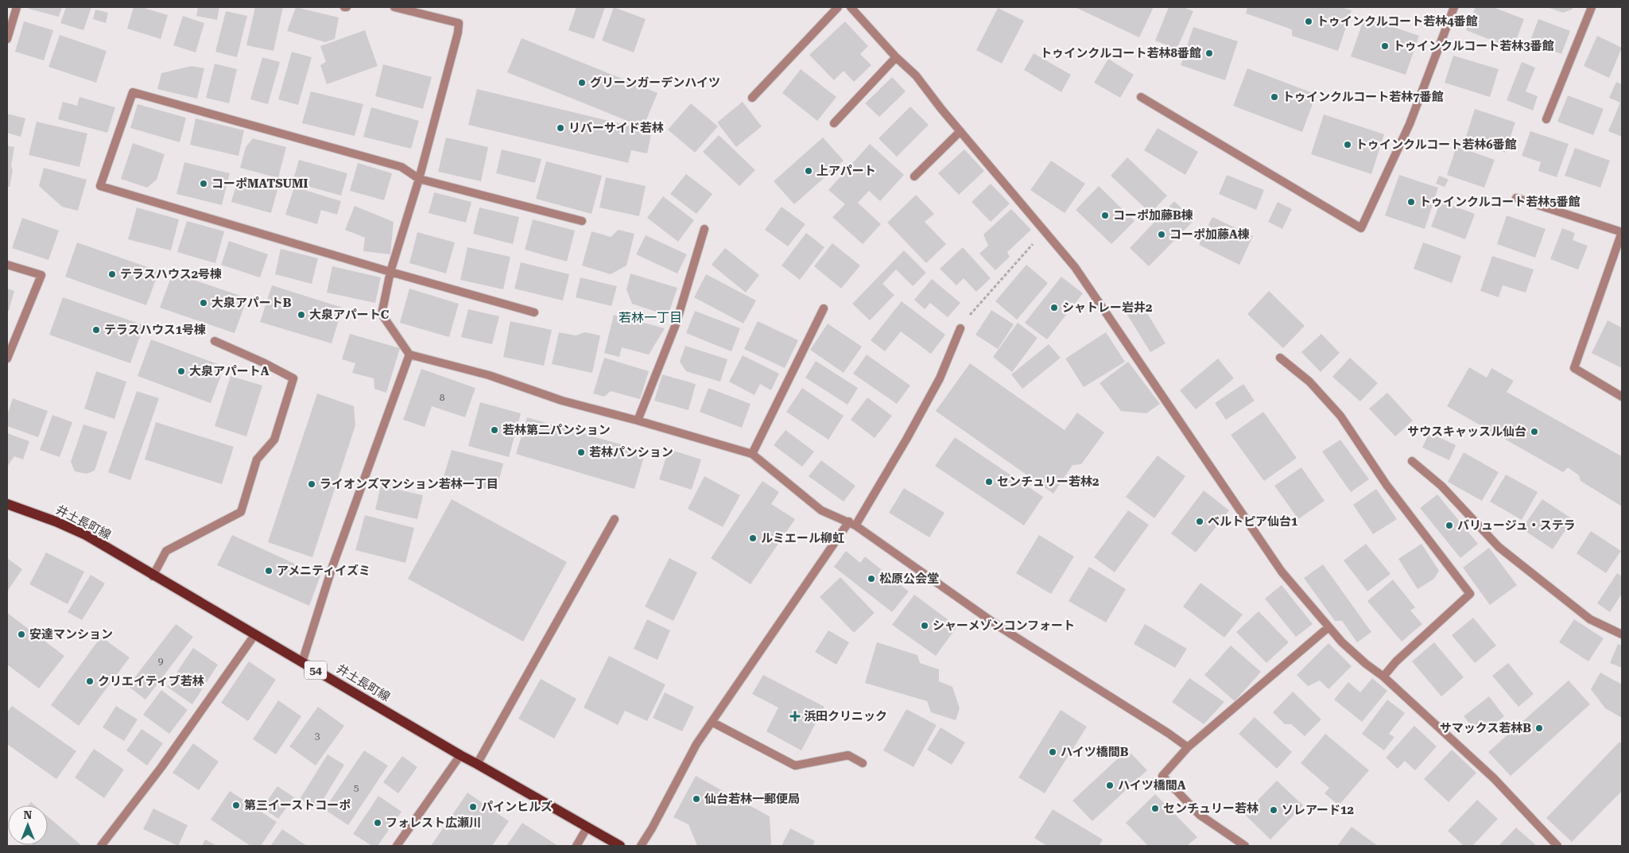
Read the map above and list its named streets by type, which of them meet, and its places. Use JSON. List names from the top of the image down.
{
  "streets": {
    "main road": ["井土長町線", "54"]
  },
  "districts": ["若林一丁目"],
  "places": {
    "other": [
      "トゥインクルコート若林4番館",
      "トゥインクルコート若林3番館",
      "トゥインクルコート若林8番館",
      "グリーンガーデンハイツ",
      "トゥインクルコート若林7番館",
      "リバーサイド若林",
      "トゥインクルコート若林6番館",
      "上アパート",
      "コーポMATSUMI",
      "トゥインクルコート若林5番館",
      "コーポ加藤B棟",
      "コーポ加藤A棟",
      "テラスハウス2号棟",
      "大泉アパートB",
      "シャトレー岩井2",
      "大泉アパートC",
      "テラスハウス1号棟",
      "大泉アパートA",
      "若林第二パンション",
      "サウスキャッスル仙台",
      "若林パンション",
      "センチュリー若林2",
      "ライオンズマンション若林一丁目",
      "ベルトピア仙台1",
      "バリュージュ・ステラ",
      "ルミエール柳虹",
      "アメニティイズミ",
      "松原公会堂",
      "シャーメゾンコンフォート",
      "安達マンション",
      "クリエイティブ若林",
      "サマックス若林B",
      "ハイツ橋間B",
      "ハイツ橋間A",
      "仙台若林一郵便局",
      "第三イーストコーポ",
      "パインヒルズ",
      "センチュリー若林",
      "ソレアード12",
      "フォレスト広瀬川"
    ],
    "health": ["浜田クリニック"]
  },
  "house_numbers": [
    "8",
    "9",
    "3",
    "5"
  ],
  "north": "top"
}
